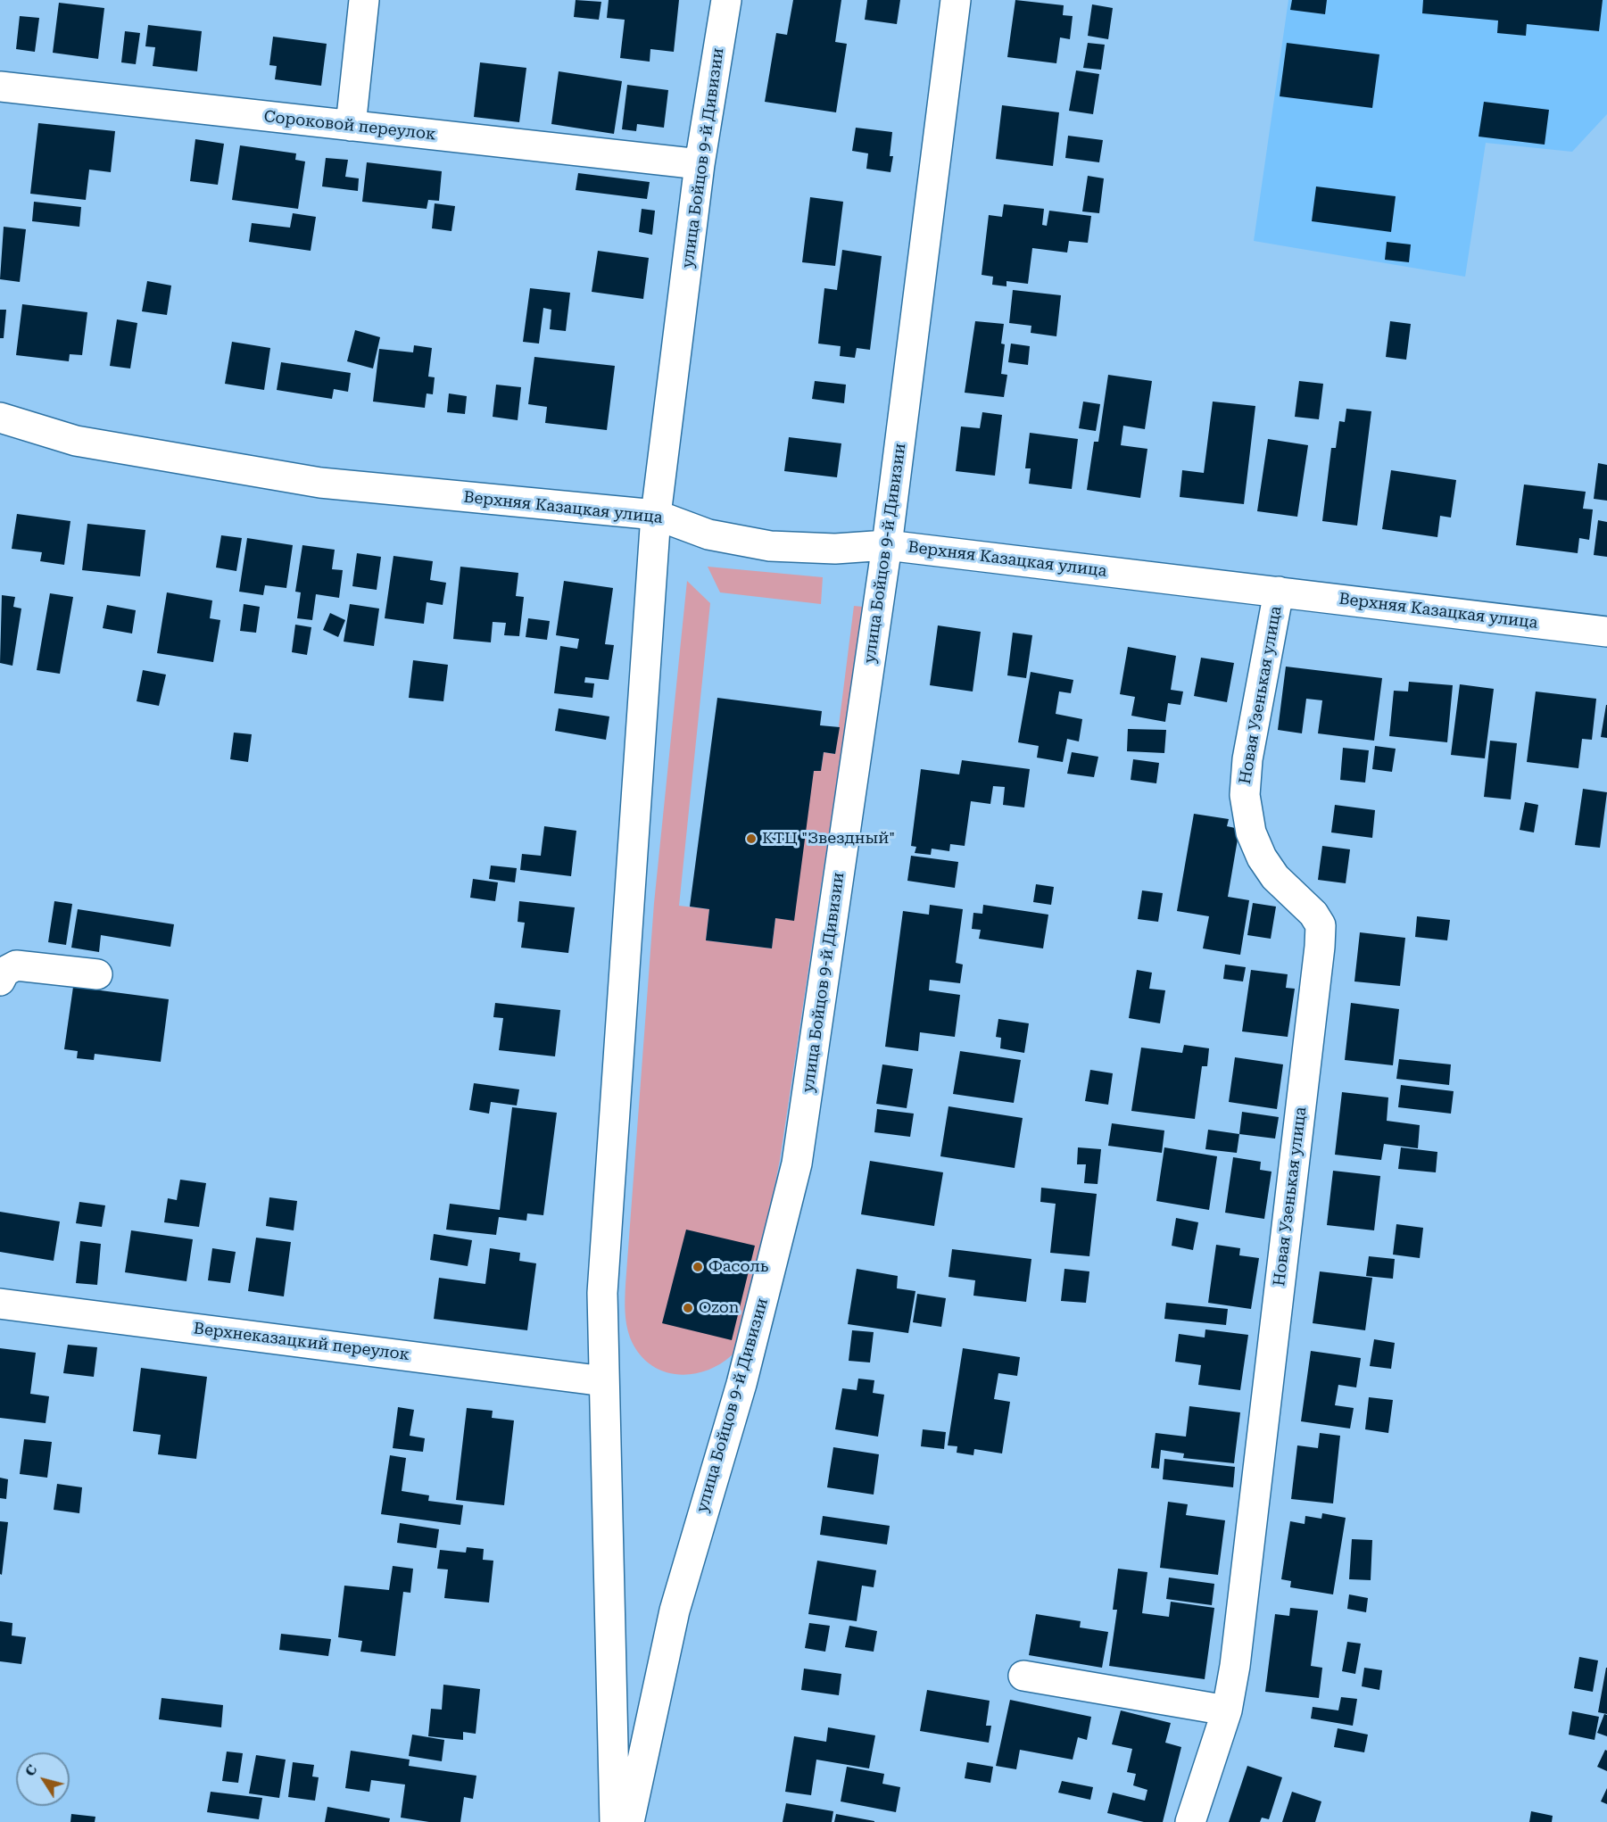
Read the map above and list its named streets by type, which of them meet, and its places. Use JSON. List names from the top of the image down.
{
  "streets": {
    "street": [
      "Сороковой переулок",
      "улица Бойцов 9-й Дивизии",
      "Верхняя Казацкая улица",
      "Новая Узенькая улица",
      "Верхнеказацкий переулок"
    ]
  },
  "crossings": [
    ["Сороковой переулок", "улица Бойцов 9-й Дивизии"],
    ["улица Бойцов 9-й Дивизии", "Верхняя Казацкая улица"],
    ["улица Бойцов 9-й Дивизии", "Верхнеказацкий переулок"],
    ["Верхняя Казацкая улица", "Новая Узенькая улица"]
  ],
  "places": ["КТЦ \"Звездный\"", "Фасоль", "Ozon"],
  "north": "top left"
}
